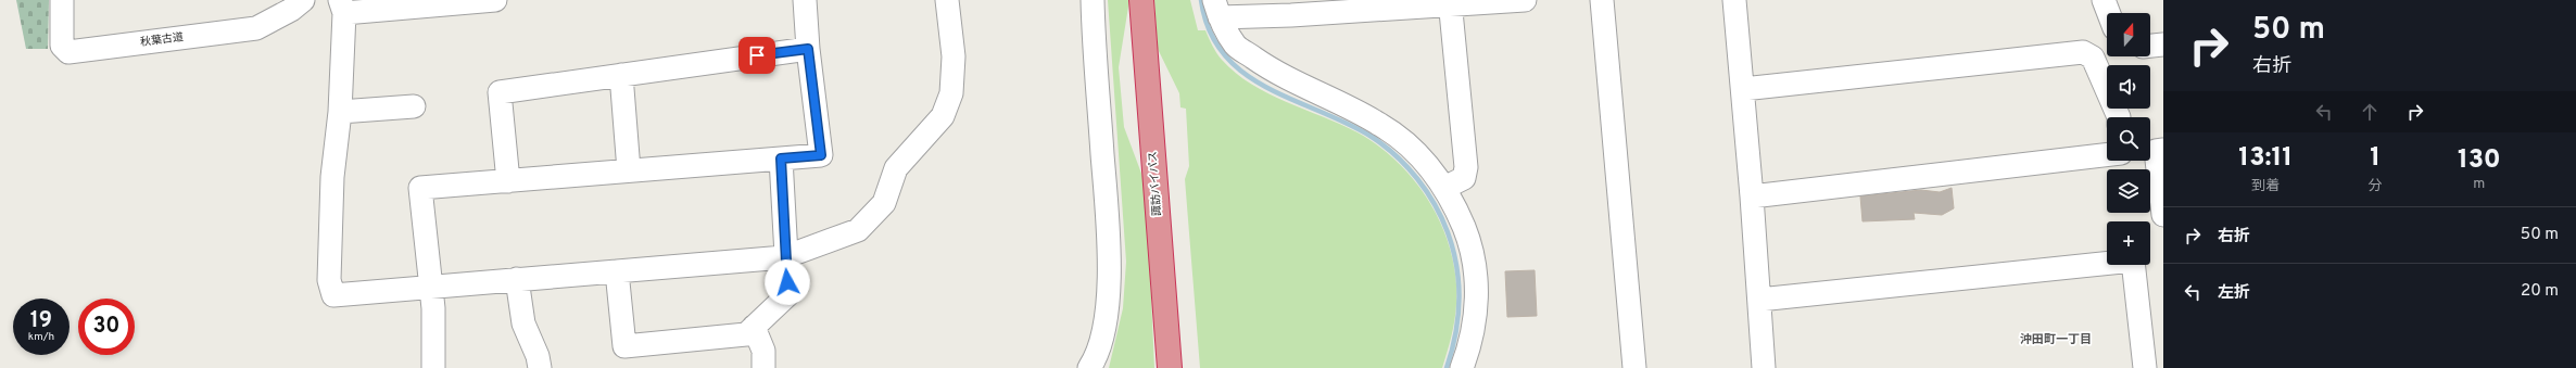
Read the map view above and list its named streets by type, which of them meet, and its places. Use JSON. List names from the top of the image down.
{
  "streets": {
    "highway": ["諏訪バイパス"],
    "street": ["秋葉古道"]
  },
  "districts": ["沖田町一丁目"],
  "north": "top",
  "page": {
    "turn": ["50 m", "右折"],
    "map_buttons": "+",
    "eta": [
      "13:11",
      "到着",
      "1",
      "分",
      "130",
      "m"
    ],
    "list": [
      {
        "name": "右折",
        "value": "50 m"
      },
      {
        "name": "左折",
        "value": "20 m"
      }
    ],
    "speed": "19 km/h",
    "limit": "30"
  }
}
